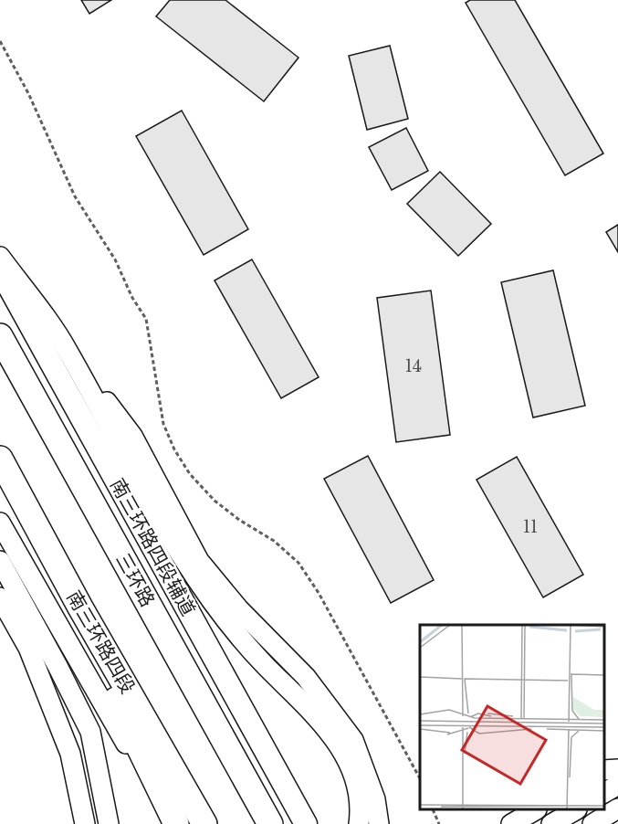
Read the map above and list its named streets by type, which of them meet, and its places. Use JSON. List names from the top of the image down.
{
  "streets": {
    "highway": ["三环路", "南三环路四段"],
    "main road": ["南三环路四段辅道"]
  },
  "house_numbers": ["14", "11"]
}
